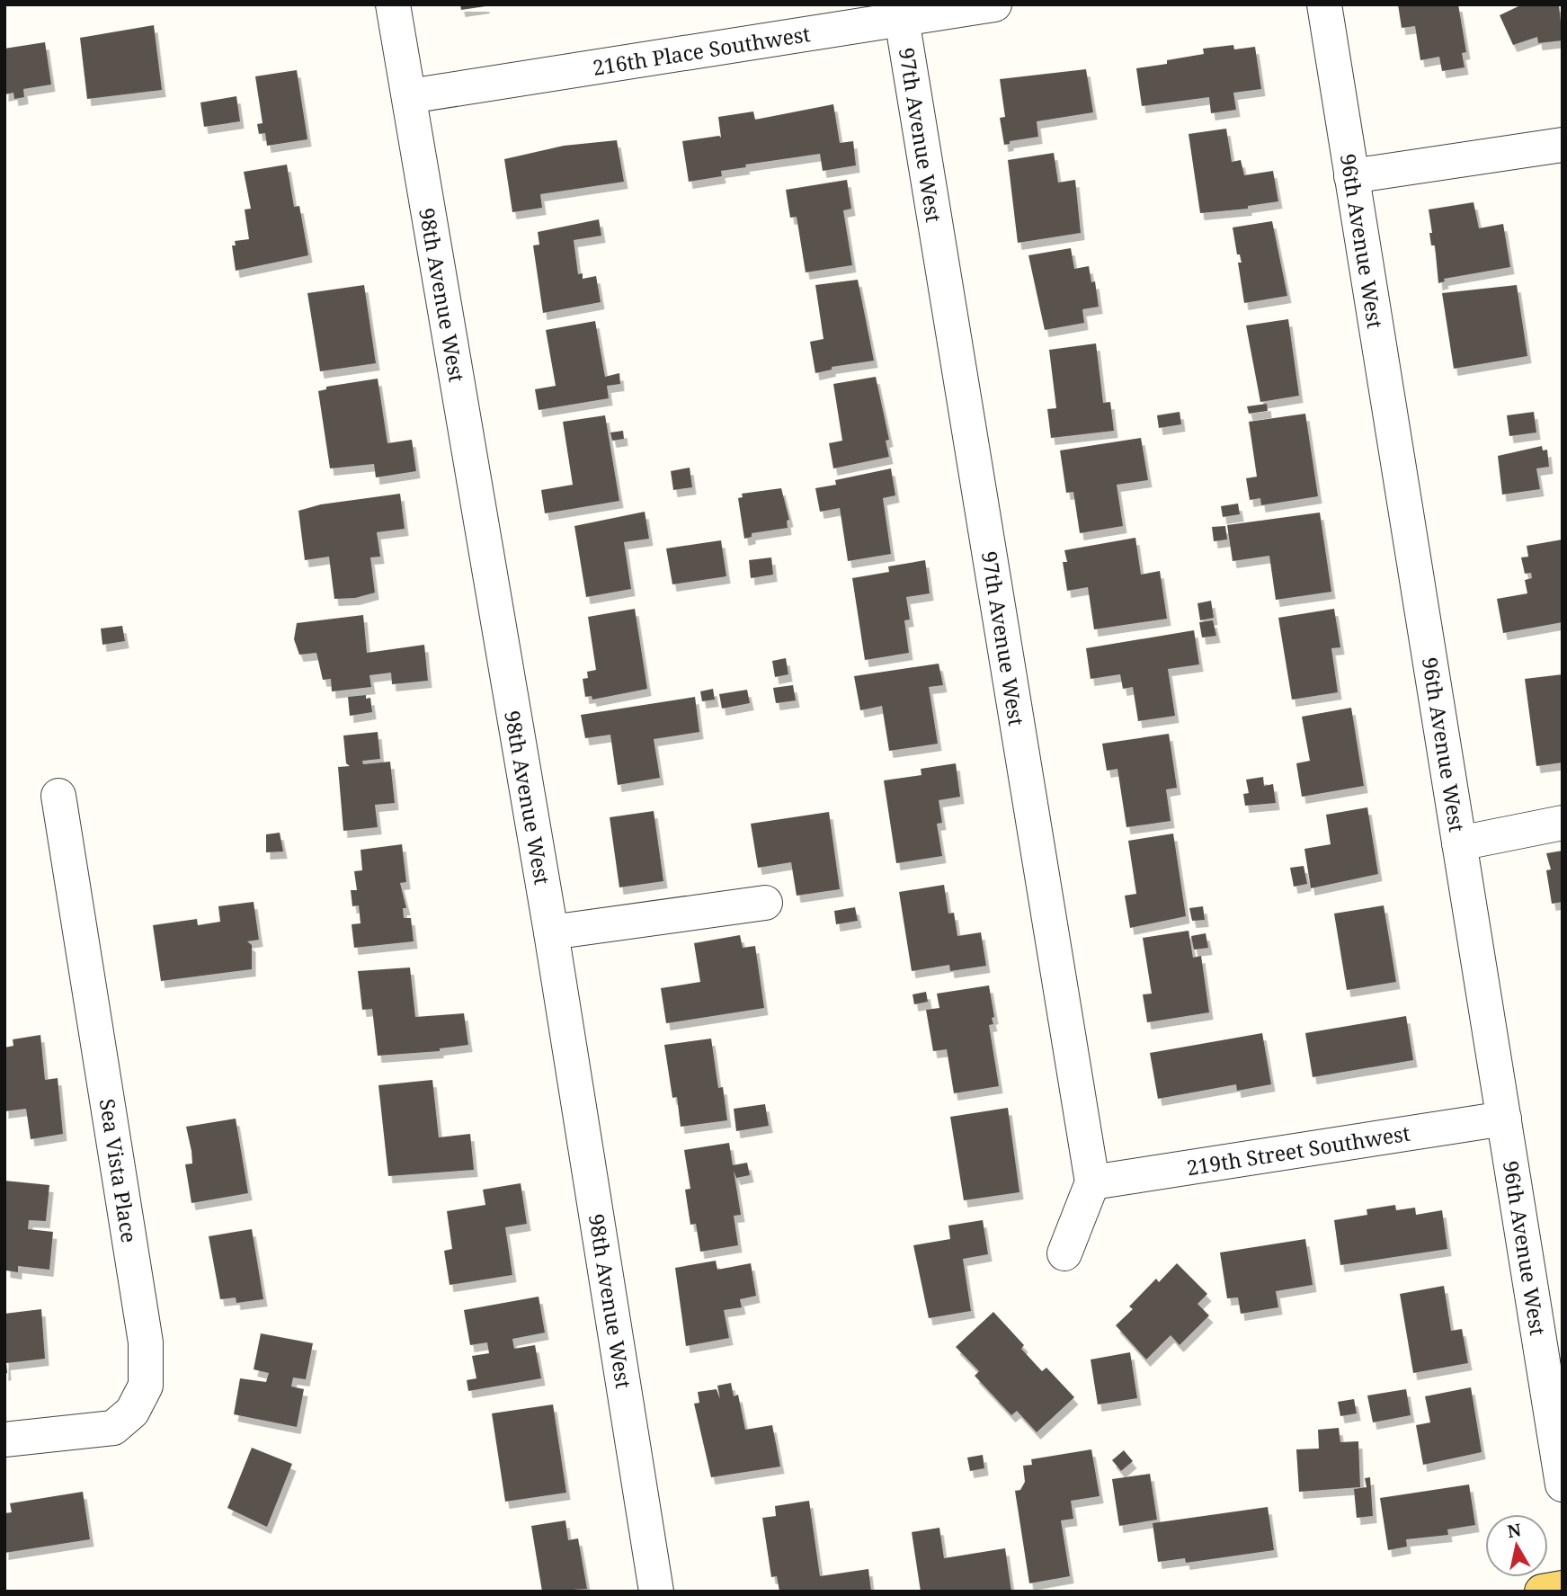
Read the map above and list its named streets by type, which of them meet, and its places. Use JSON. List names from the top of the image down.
{
  "streets": {
    "street": [
      "216th Place Southwest",
      "97th Avenue West",
      "96th Avenue West",
      "98th Avenue West",
      "219th Street Southwest",
      "Sea Vista Place"
    ]
  },
  "crossings": [
    ["216th Place Southwest", "97th Avenue West"],
    ["216th Place Southwest", "98th Avenue West"],
    ["97th Avenue West", "219th Street Southwest"],
    ["96th Avenue West", "219th Street Southwest"]
  ],
  "north": "top"
}
